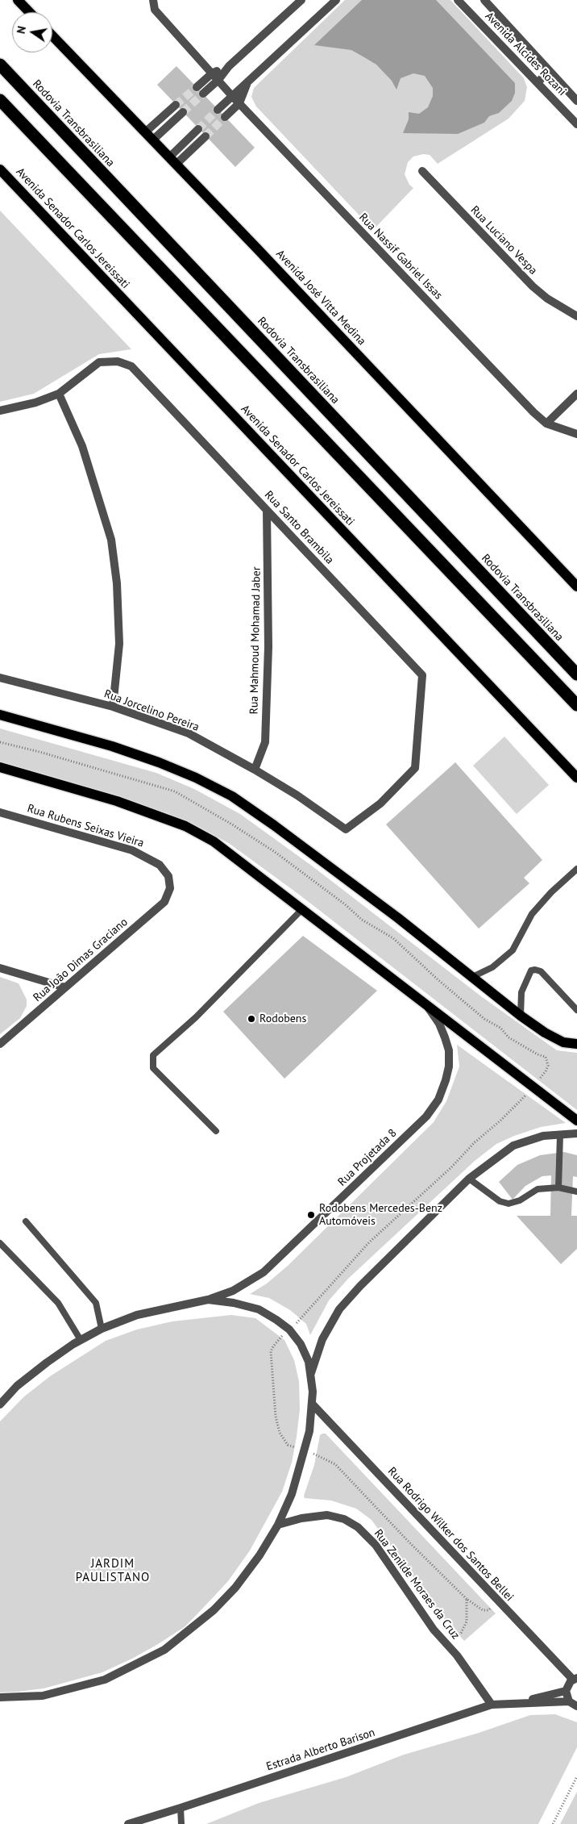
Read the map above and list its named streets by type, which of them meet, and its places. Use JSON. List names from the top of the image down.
{
  "streets": {
    "highway": ["Rodovia Transbrasiliana"],
    "main road": ["Avenida Senador Carlos Jereissati", "Avenida José Vitta Medina"],
    "street": [
      "Avenida Alcides Rozani",
      "Rua Luciano Vespa",
      "Rua Nassif Gabriel Issas",
      "Rua Santo Brambila",
      "Rua Mahmoud Mohamad Jaber",
      "Rua Jorcelino Pereira",
      "Rua Rubens Seixas Vieira",
      "Rua João Dimas Graciano",
      "Rua Projetada 8",
      "Rua Rodrigo Wilker dos Santos Bellei",
      "Rua Zenilde Moraes da Cruz",
      "Estrada Alberto Barison"
    ]
  },
  "crossings": [
    ["Rua Santo Brambila", "Rua Mahmoud Mohamad Jaber"],
    ["Rua Santo Brambila", "Rua Jorcelino Pereira"],
    ["Rua Mahmoud Mohamad Jaber", "Rua Jorcelino Pereira"],
    ["Rua Rubens Seixas Vieira", "Rua João Dimas Graciano"],
    ["Rua Zenilde Moraes da Cruz", "Estrada Alberto Barison"]
  ],
  "districts": ["JARDIM PAULISTANO"],
  "places": ["Rodobens", "Rodobens Mercedes-Benz Automóveis"],
  "north": "left"
}
